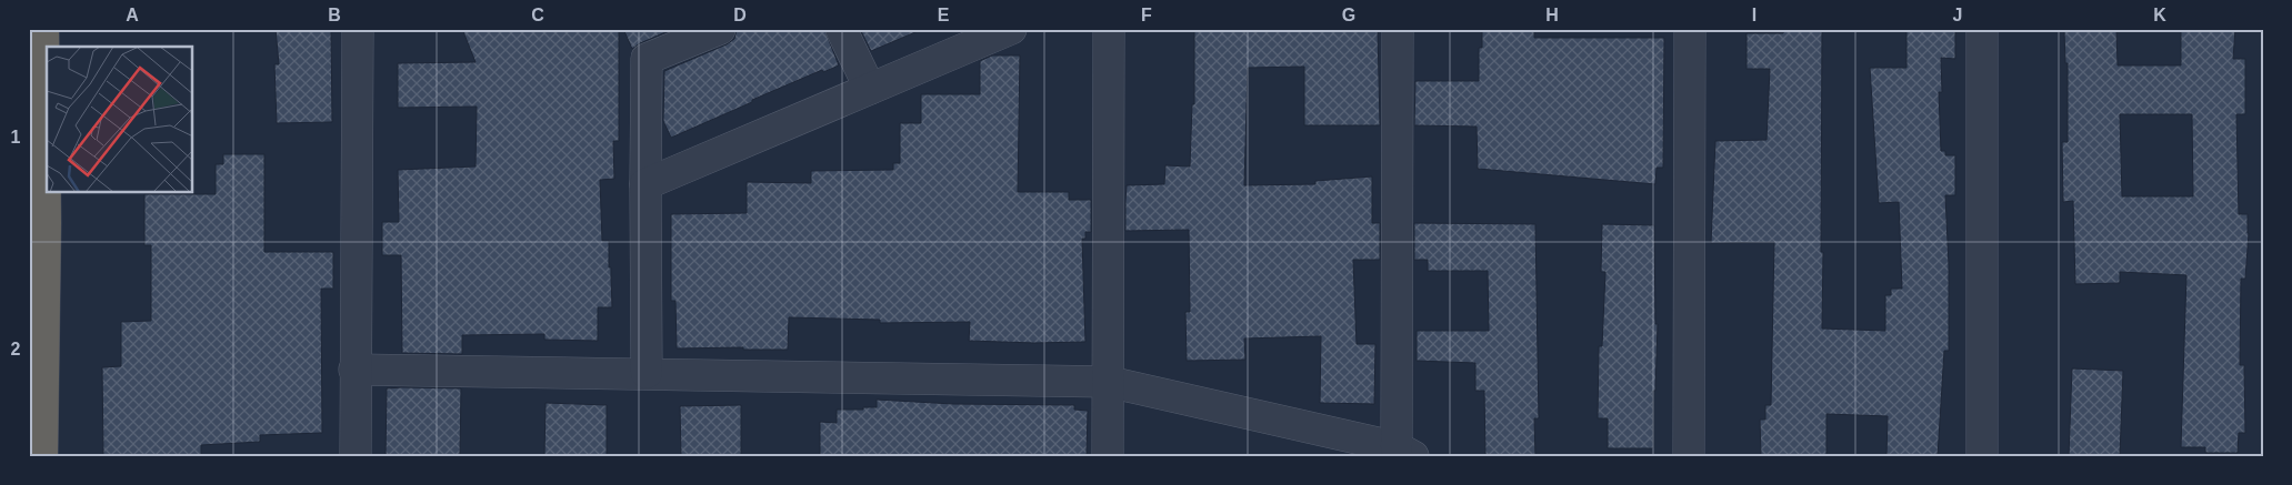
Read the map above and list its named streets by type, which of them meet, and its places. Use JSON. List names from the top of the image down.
{
  "grid": {
    "columns": [
      "A",
      "B",
      "C",
      "D",
      "E",
      "F",
      "G",
      "H",
      "I",
      "J",
      "K"
    ],
    "rows": ["1", "2"]
  }
}
